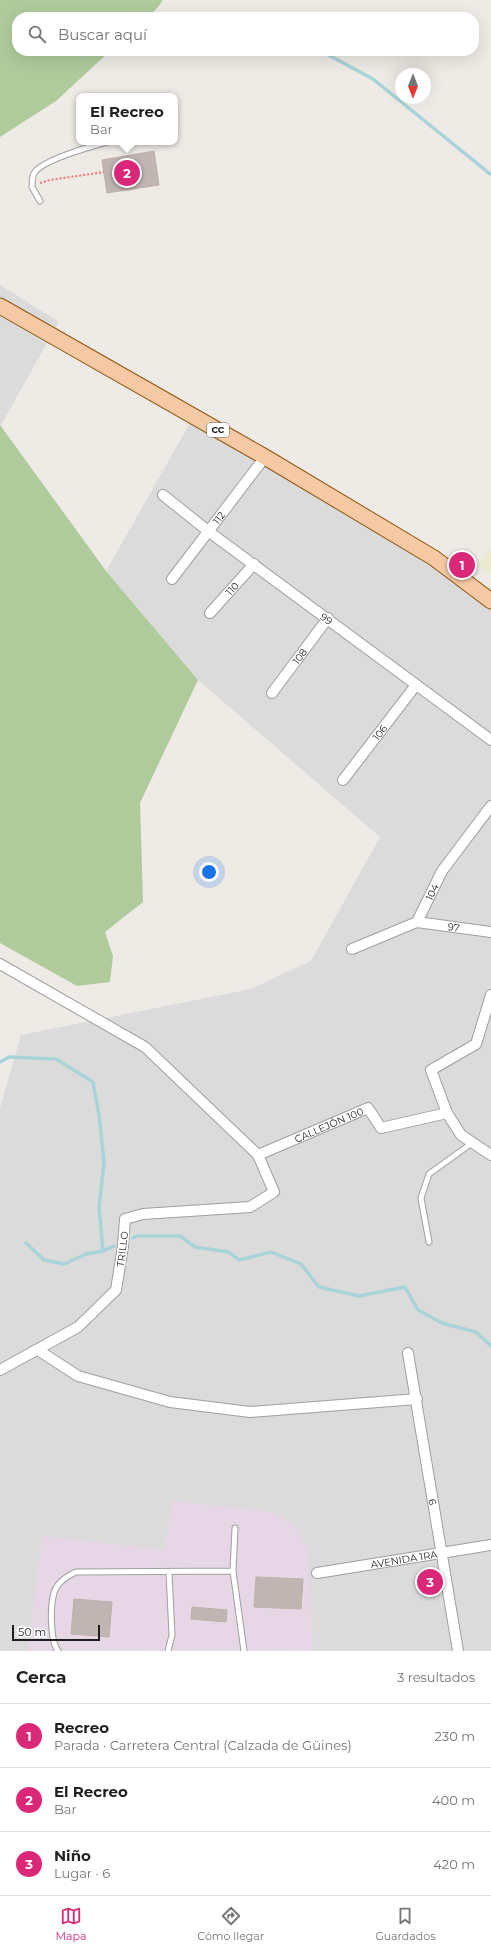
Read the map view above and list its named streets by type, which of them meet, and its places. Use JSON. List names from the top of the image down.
{
  "streets": {
    "main road": ["CC"],
    "street": [
      "112",
      "110",
      "99",
      "108",
      "106",
      "104",
      "97",
      "CALLEJÓN 100",
      "TRILLO",
      "6",
      "AVENIDA 1RA"
    ]
  },
  "crossings": [
    ["CC", "112"],
    ["112", "99"],
    ["110", "99"],
    ["99", "108"],
    ["99", "106"],
    ["104", "97"],
    ["CALLEJÓN 100", "TRILLO"],
    ["6", "AVENIDA 1RA"]
  ],
  "scale_bar": "50 m",
  "north": "bottom",
  "page": {
    "search": "Buscar aquí",
    "popup": ["El Recreo", "Bar"],
    "pins": ["2", "1", "3"],
    "scale": "50 m",
    "heading": ["Cerca", "3 resultados"],
    "list": [
      {
        "mark": "1",
        "name": "Recreo",
        "note": "Parada · Carretera Central (Calzada de Güines)",
        "value": "230 m"
      },
      {
        "mark": "2",
        "name": "El Recreo",
        "note": "Bar",
        "value": "400 m"
      },
      {
        "mark": "3",
        "name": "Niño",
        "note": "Lugar · 6",
        "value": "420 m"
      }
    ],
    "nav": ["Mapa", "Cómo llegar", "Guardados"]
  }
}
